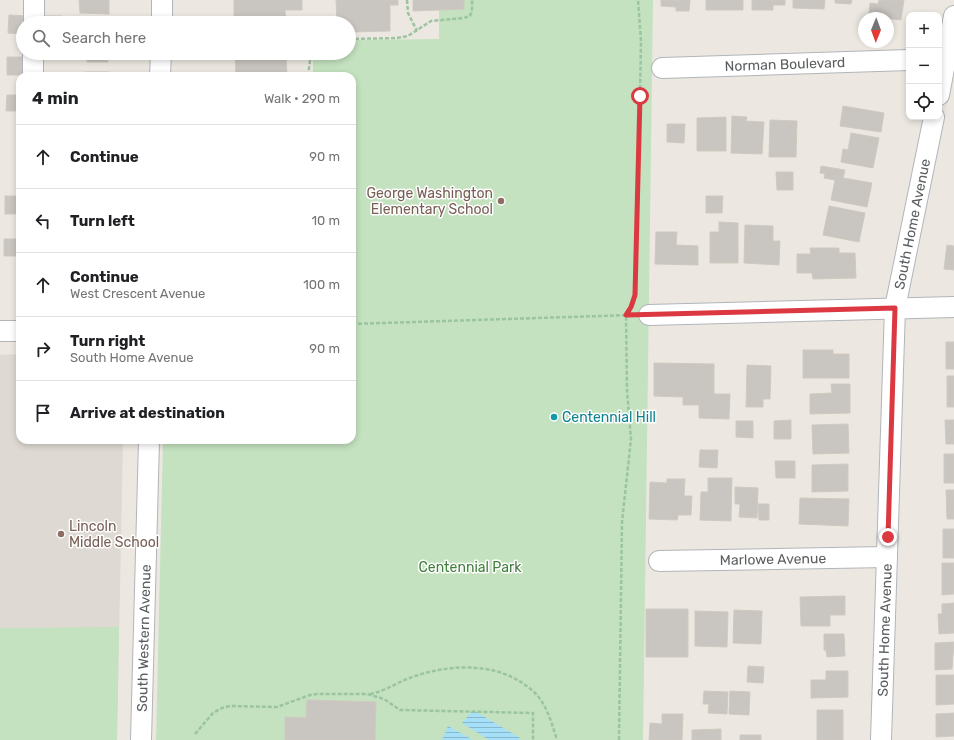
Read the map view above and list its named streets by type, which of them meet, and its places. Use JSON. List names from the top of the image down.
{
  "streets": {
    "street": [
      "Norman Boulevard",
      "South Home Avenue",
      "Marlowe Avenue",
      "South Western Avenue"
    ]
  },
  "crossings": [
    ["South Home Avenue", "Marlowe Avenue"]
  ],
  "parks": ["Centennial Park"],
  "places": ["George Washington Elementary School", "Centennial Hill", "Lincoln Middle School"],
  "north": "bottom",
  "page": {
    "map_buttons": ["+", "−"],
    "search": "Search here",
    "heading": ["4 min", "Walk · 290 m"],
    "list": [
      ["Continue", "90 m"],
      ["Turn left", "10 m"],
      ["Continue", "West Crescent Avenue", "100 m"],
      ["Turn right", "South Home Avenue", "90 m"],
      "Arrive at destination"
    ]
  }
}
